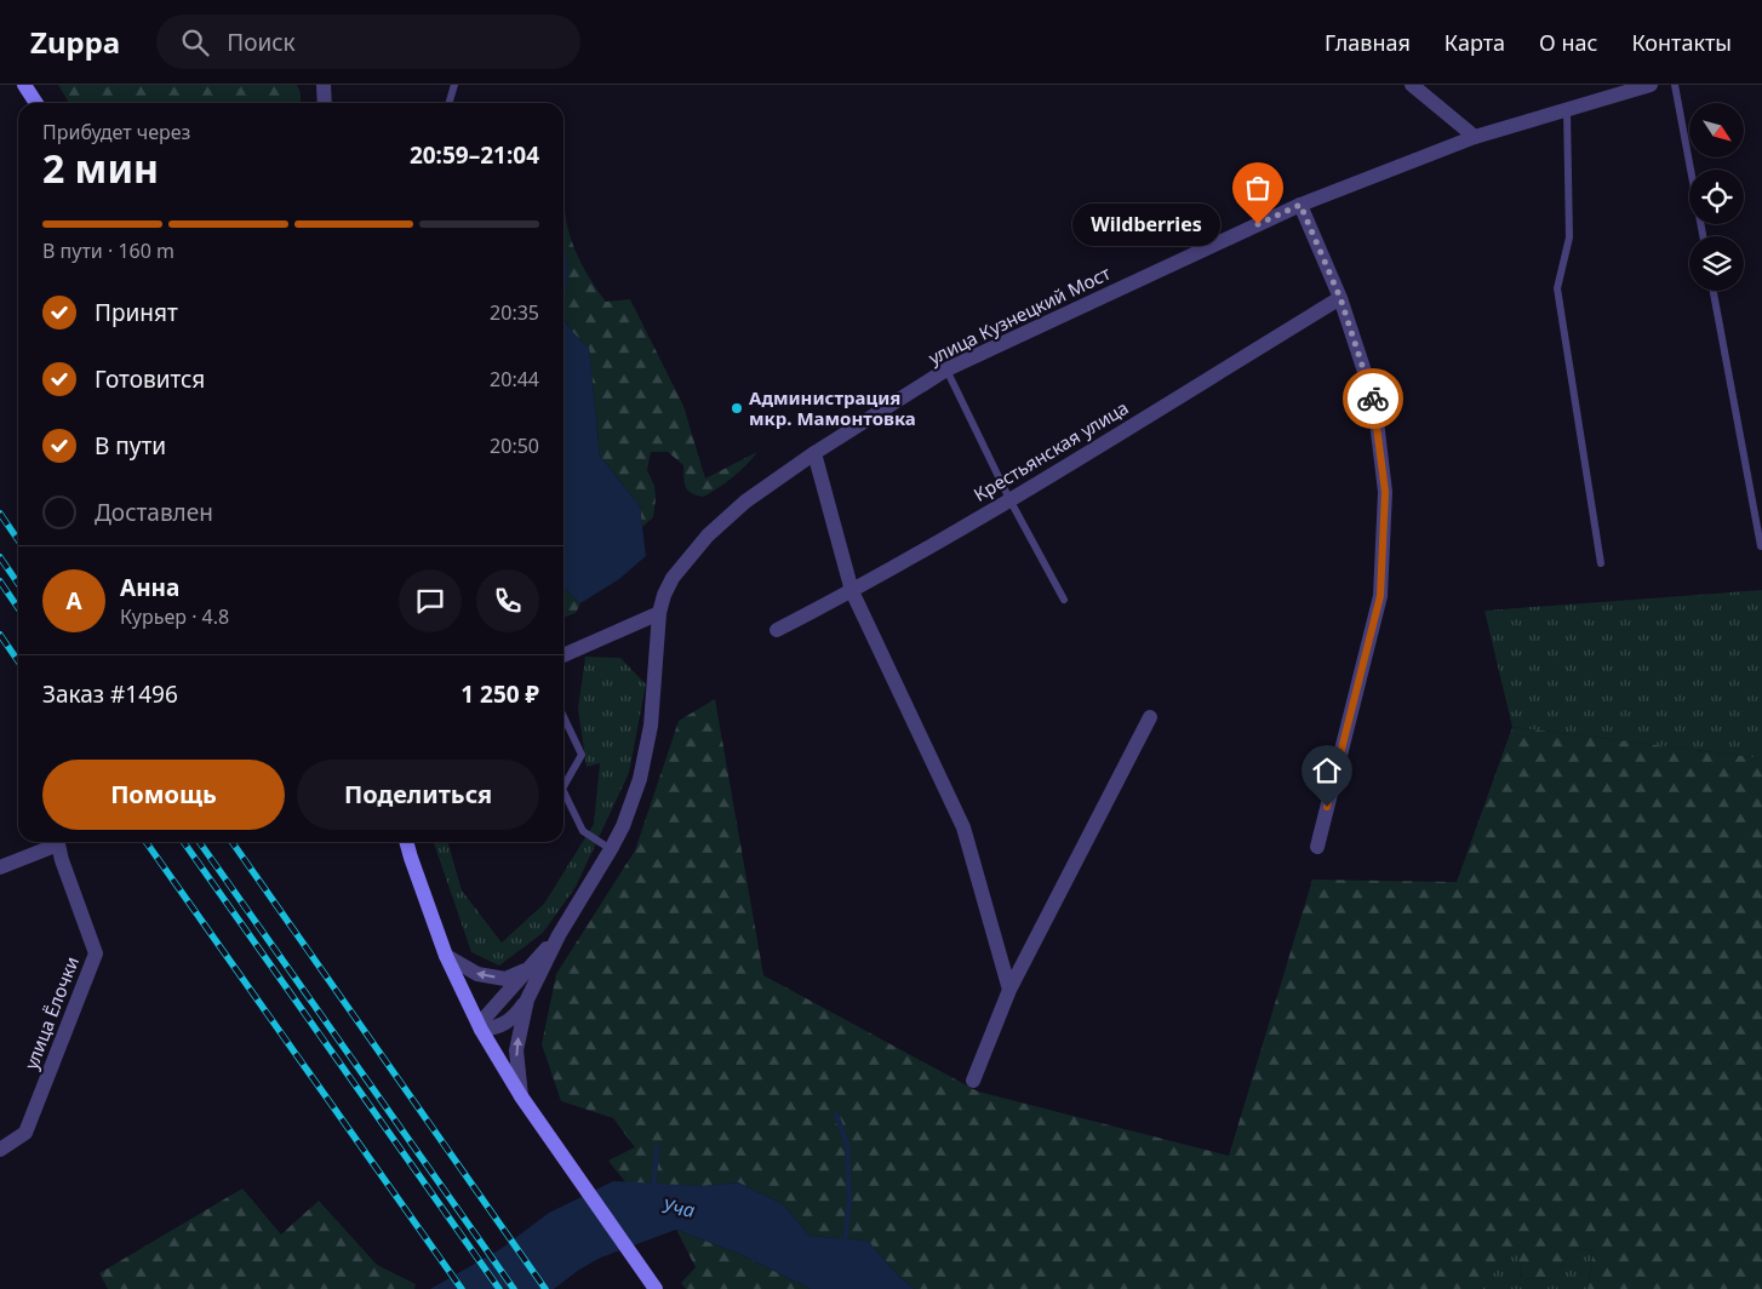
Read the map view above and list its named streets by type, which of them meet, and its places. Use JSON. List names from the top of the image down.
{
  "streets": {
    "street": ["улица Кузнецкий Мост", "Крестьянская улица", "улица Ёлочки"]
  },
  "water": ["Уча"],
  "places": ["Wildberries", "Администрация мкр. Мамонтовка"],
  "north": "bottom right",
  "page": {
    "header": "Zuppa",
    "search": "Поиск",
    "nav": [
      "Главная",
      "Карта",
      "О нас",
      "Контакты"
    ],
    "heading": ["2 мин", "Прибудет через", "20:59–21:04"],
    "panel": [
      "Анна",
      "Курьер · 4.8",
      "Заказ #1496",
      "1 250 ₽"
    ],
    "bubble": "Wildberries",
    "bar": "В пути · 160 m",
    "list": [
      ["Принят", "20:35"],
      ["Готовится", "20:44"],
      ["В пути", "20:50"],
      "Доставлен"
    ],
    "round": "А",
    "buttons": ["Помощь", "Поделиться"]
  }
}
